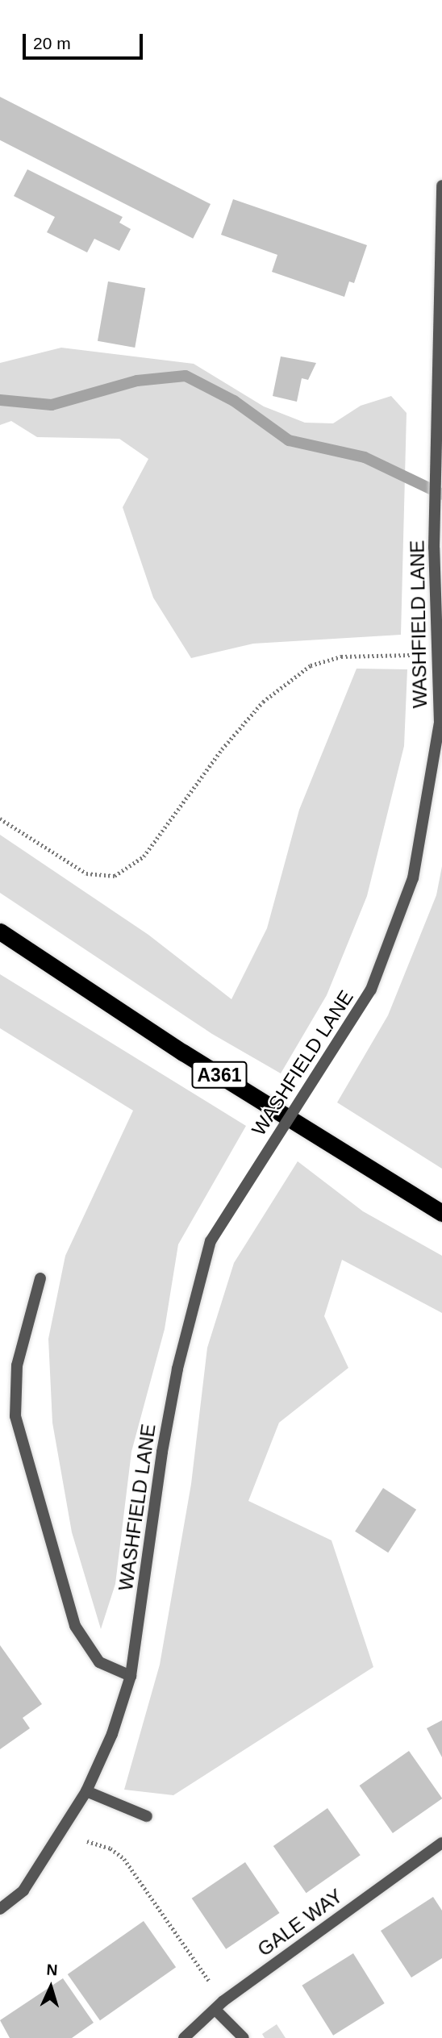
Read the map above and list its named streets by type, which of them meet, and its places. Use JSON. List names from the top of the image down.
{
  "streets": {
    "highway": ["A361"],
    "street": ["WASHFIELD LANE", "GALE WAY"]
  },
  "scale_bar": "20 m",
  "north": "top"
}
